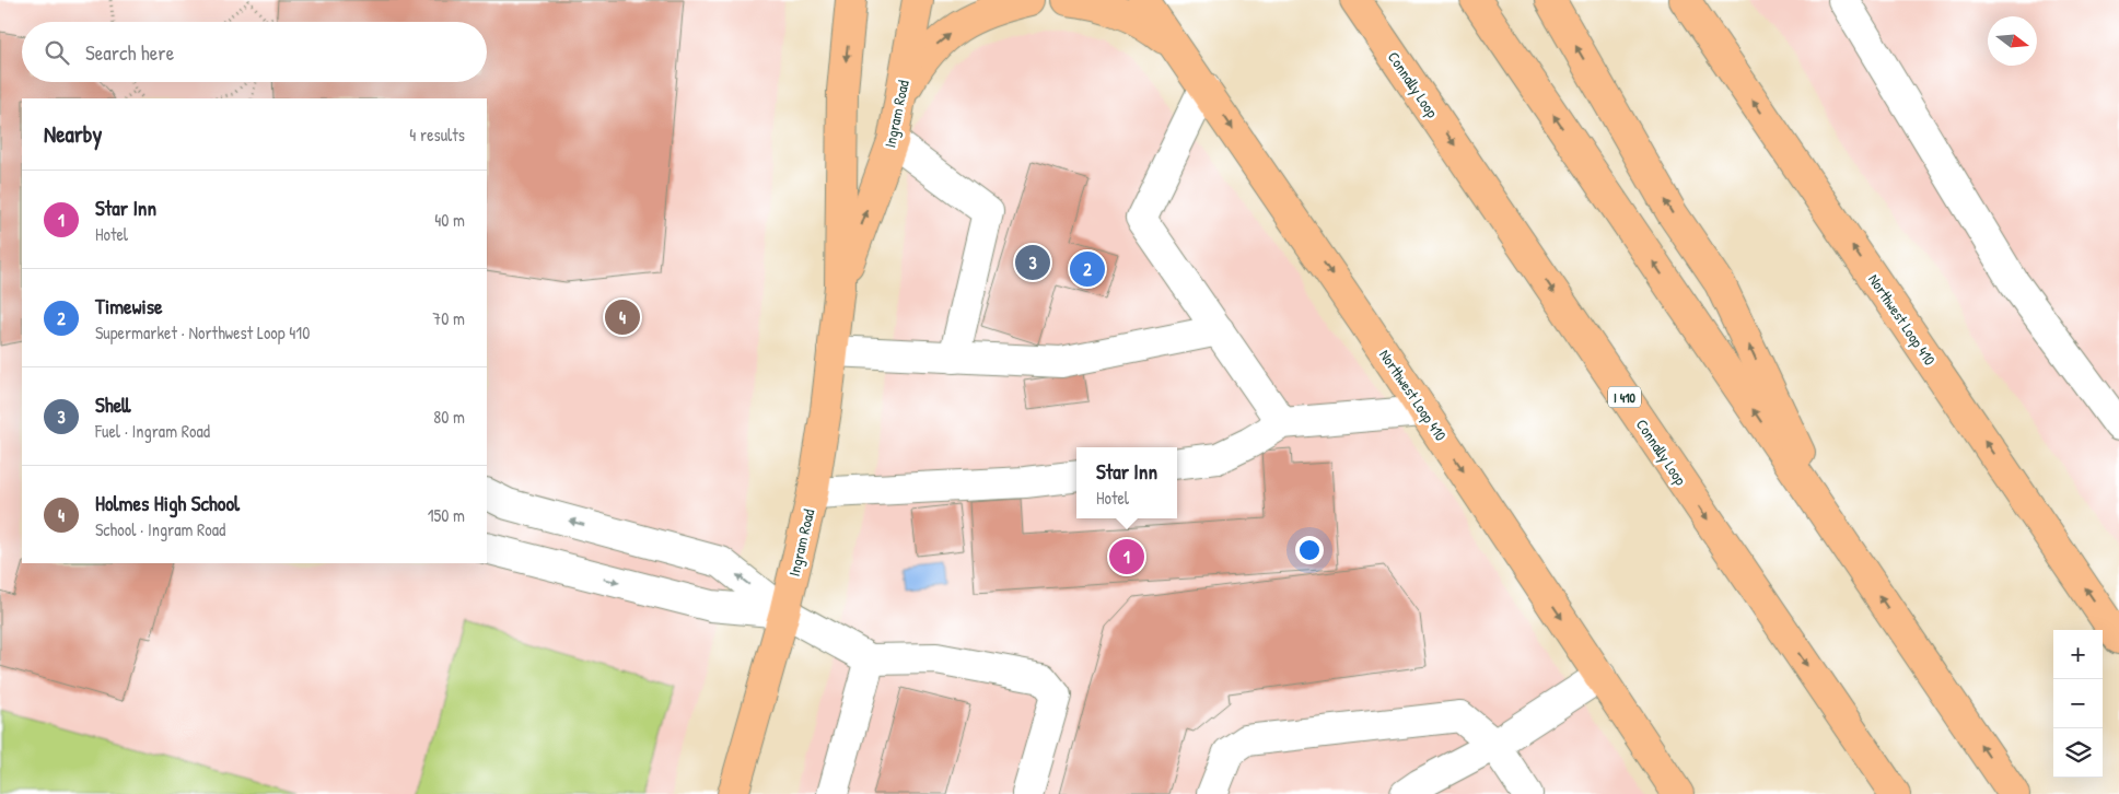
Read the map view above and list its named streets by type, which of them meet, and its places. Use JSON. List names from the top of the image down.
{
  "streets": {
    "main road": [
      "Connally Loop",
      "Ingram Road",
      "Northwest Loop 410",
      "I 410"
    ]
  },
  "north": "right",
  "page": {
    "search": "Search here",
    "heading": ["Nearby", "4 results"],
    "list": [
      {
        "mark": "1",
        "name": "Star Inn",
        "note": "Hotel",
        "value": "40 m"
      },
      {
        "mark": "2",
        "name": "Timewise",
        "note": "Supermarket · Northwest Loop 410",
        "value": "70 m"
      },
      {
        "mark": "3",
        "name": "Shell",
        "note": "Fuel · Ingram Road",
        "value": "80 m"
      },
      {
        "mark": "4",
        "name": "Holmes High School",
        "note": "School · Ingram Road",
        "value": "150 m"
      }
    ],
    "pins": [
      "3",
      "2",
      "4",
      "1"
    ],
    "popup": ["Star Inn", "Hotel"],
    "map_buttons": ["+", "−"]
  }
}
